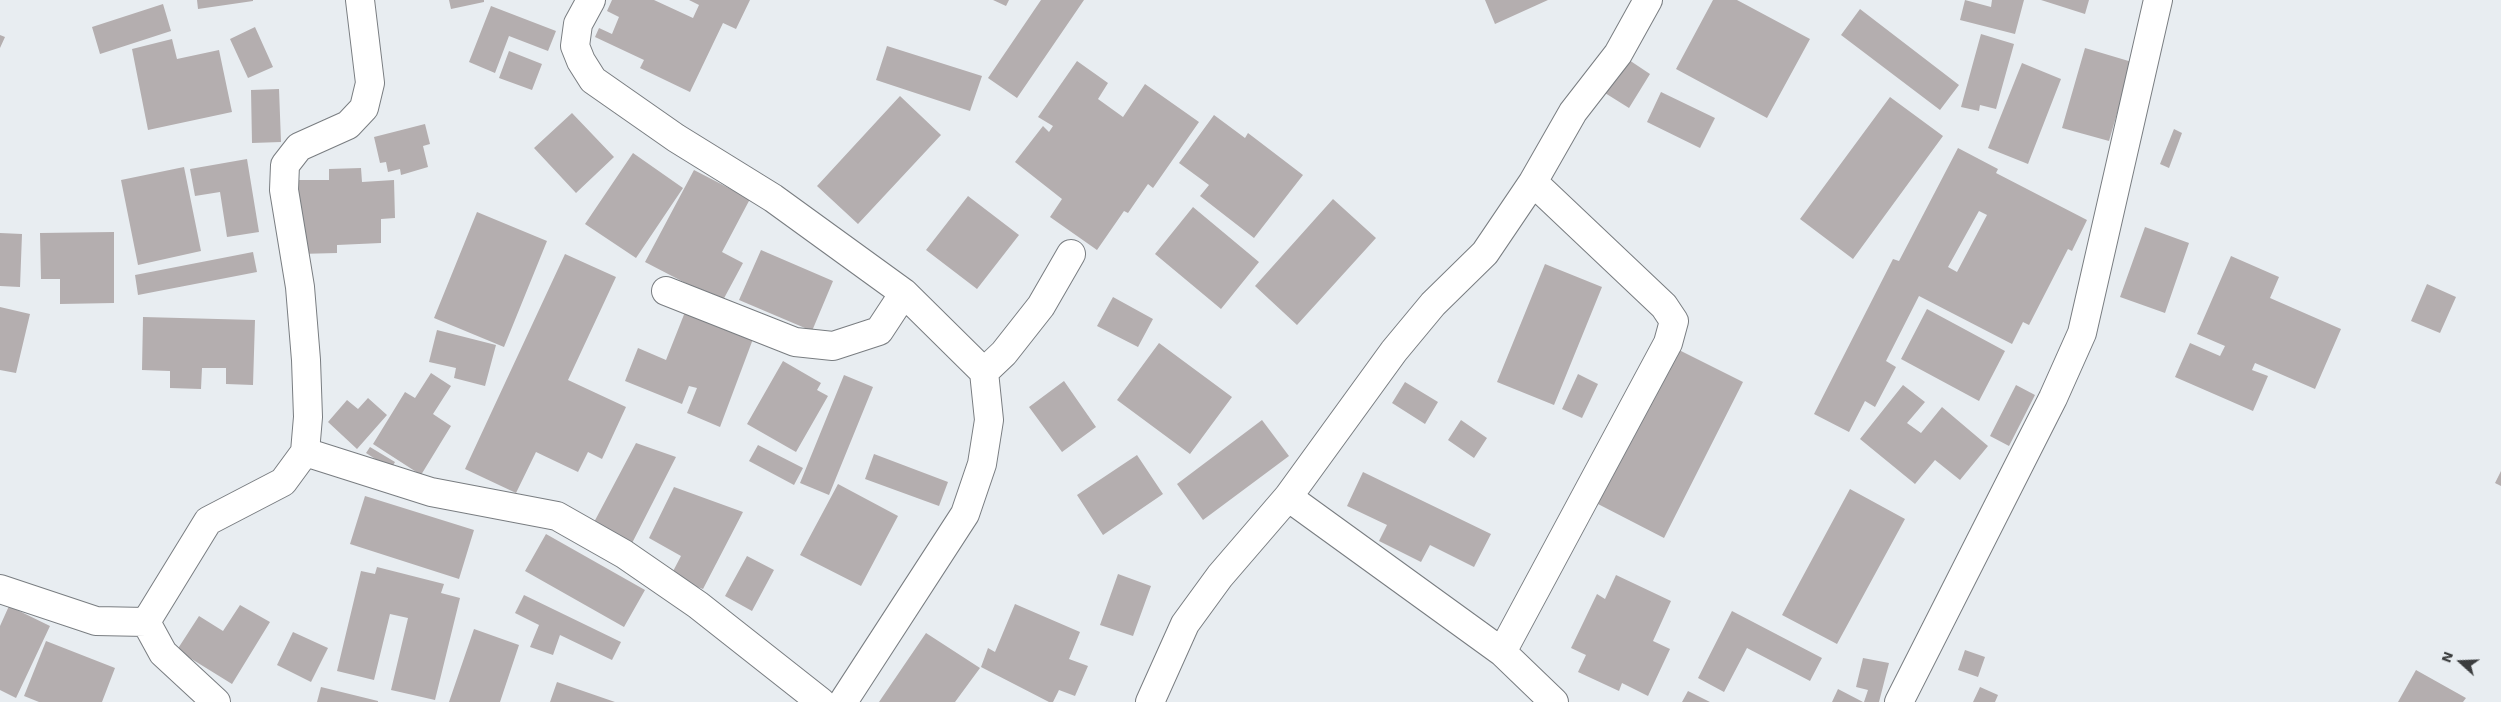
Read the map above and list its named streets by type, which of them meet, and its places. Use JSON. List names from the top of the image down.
{
  "north": "left"
}
